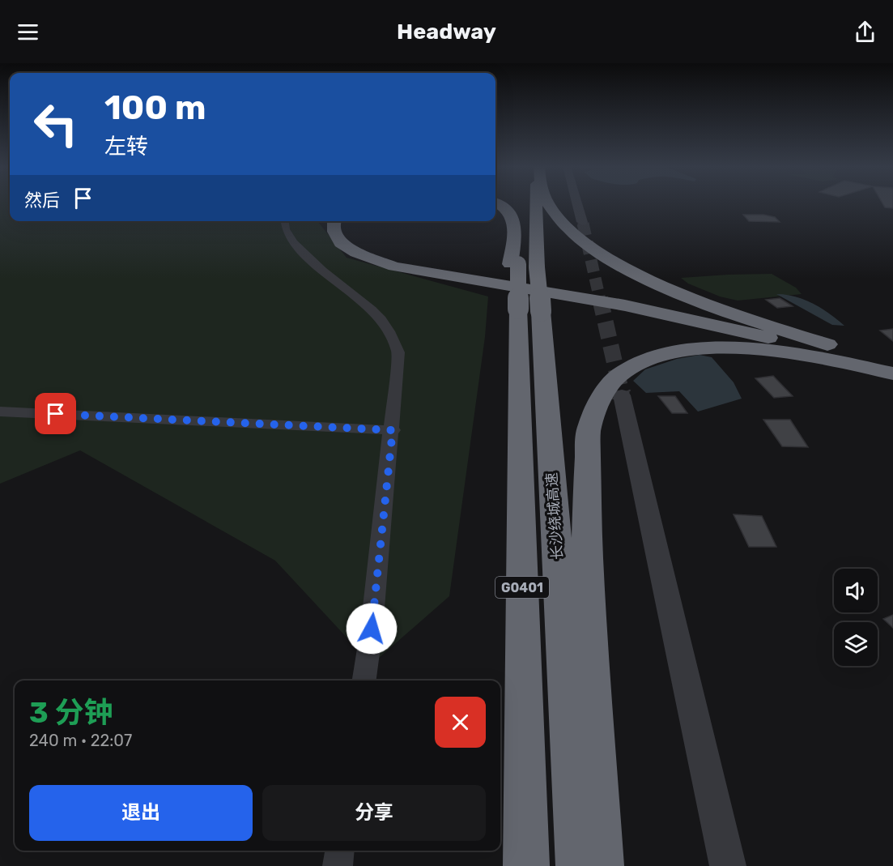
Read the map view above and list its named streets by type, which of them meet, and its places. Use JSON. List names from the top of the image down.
{
  "streets": {
    "highway": ["长沙绕城高速", "G0401"]
  },
  "page": {
    "header": "Headway",
    "turn": ["100 m", "左转"],
    "then": "然后",
    "heading": ["3 分钟", "240 m · 22:07"],
    "buttons": ["退出", "分享"]
  }
}
